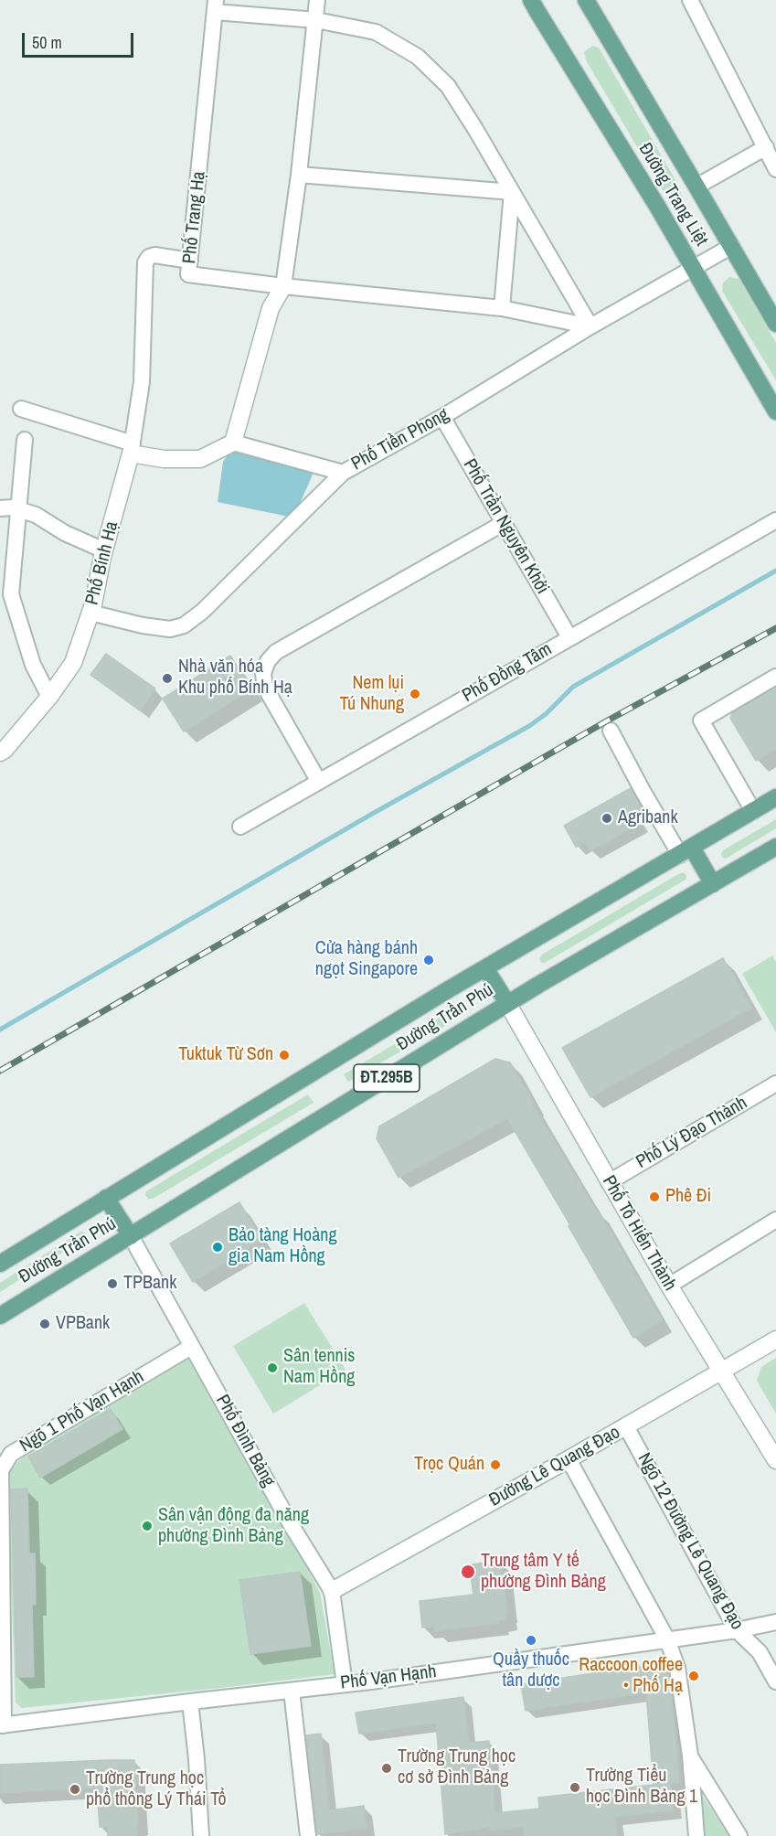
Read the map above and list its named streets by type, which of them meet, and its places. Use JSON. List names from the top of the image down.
{
  "streets": {
    "main road": ["Đường Trang Liệt", "Đường Trần Phú", "ĐT.295B"],
    "street": [
      "Phố Trang Hạ",
      "Phố Tiền Phong",
      "Phố Trần Nguyên Khởi",
      "Phố Bính Hạ",
      "Phố Đồng Tâm",
      "Phố Lý Đạo Thành",
      "Phố Tô Hiến Thành",
      "Ngõ 1 Phố Vạn Hạnh",
      "Phố Đình Bảng",
      "Đường Lê Quang Đạo",
      "Ngõ 12 Đường Lê Quang Đạo",
      "Phố Vạn Hạnh"
    ]
  },
  "crossings": [
    ["Đường Trang Liệt", "Phố Tiền Phong"],
    ["Phố Tiền Phong", "Phố Trần Nguyên Khởi"],
    ["Phố Tiền Phong", "Phố Bính Hạ"],
    ["Phố Trần Nguyên Khởi", "Phố Đồng Tâm"],
    ["Đường Trần Phú", "Phố Tô Hiến Thành"],
    ["Đường Trần Phú", "Phố Đình Bảng"],
    ["Phố Lý Đạo Thành", "Phố Tô Hiến Thành"],
    ["Phố Tô Hiến Thành", "Đường Lê Quang Đạo"],
    ["Ngõ 1 Phố Vạn Hạnh", "Phố Đình Bảng"],
    ["Ngõ 1 Phố Vạn Hạnh", "Phố Vạn Hạnh"],
    ["Phố Đình Bảng", "Đường Lê Quang Đạo"],
    ["Phố Đình Bảng", "Phố Vạn Hạnh"],
    ["Đường Lê Quang Đạo", "Ngõ 12 Đường Lê Quang Đạo"],
    ["Ngõ 12 Đường Lê Quang Đạo", "Phố Vạn Hạnh"]
  ],
  "places": [
    "Nhà văn hóa Khu phố Bính Hạ",
    "Nem lụi Tú Nhung",
    "Agribank",
    "Cửa hàng bánh ngọt Singapore",
    "Tuktuk Từ Sơn",
    "Phê Đi",
    "Bảo tàng Hoàng gia Nam Hồng",
    "TPBank",
    "VPBank",
    "Sân tennis Nam Hồng",
    "Trọc Quán",
    "Sân vận động đa năng phường Đình Bảng",
    "Trung tâm Y tế phường Đình Bảng",
    "Quầy thuốc tân dược",
    "Raccoon coffee • Phố Hạ",
    "Trường Trung học cơ sở Đình Bảng",
    "Trường Tiểu học Đình Bảng 1",
    "Trường Trung học phổ thông Lý Thái Tổ"
  ],
  "scale_bar": "50 m"
}
